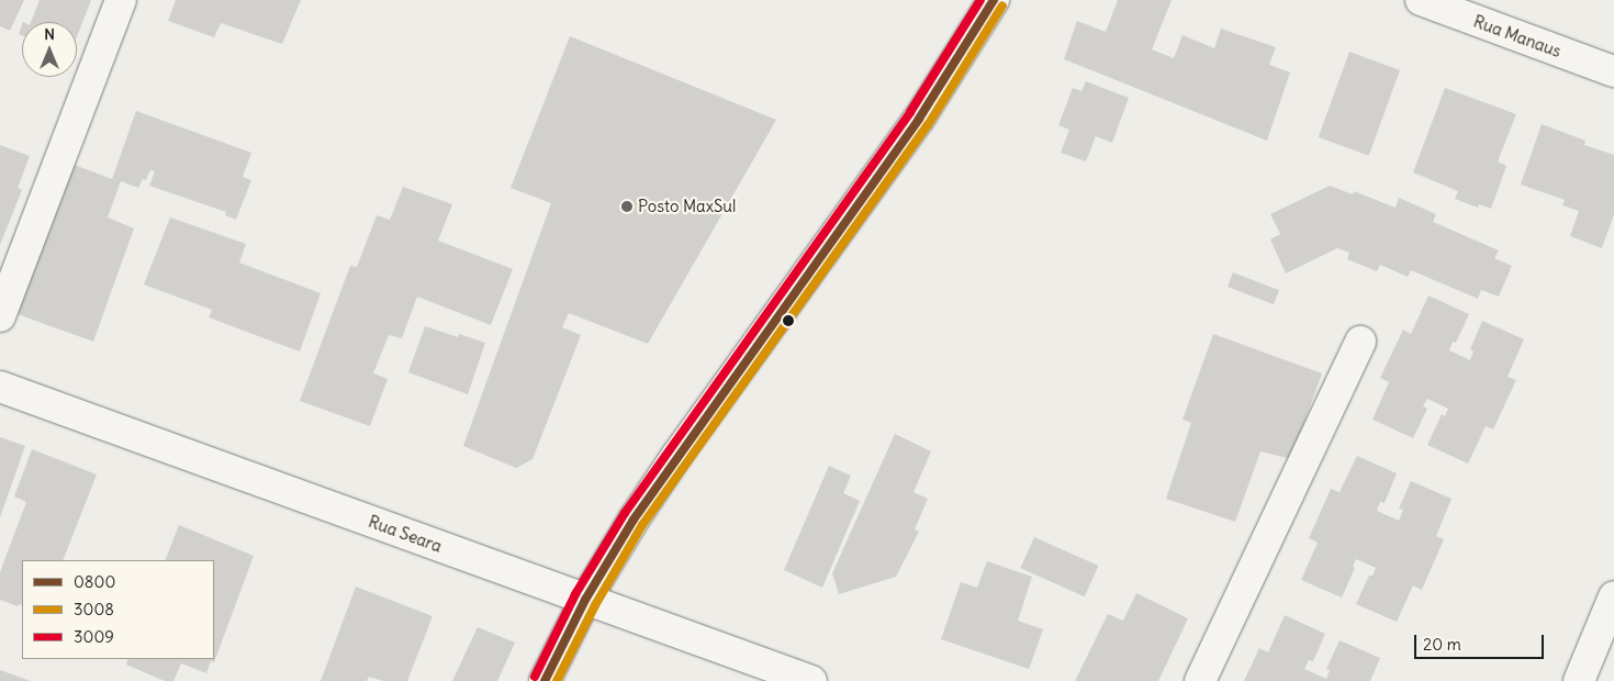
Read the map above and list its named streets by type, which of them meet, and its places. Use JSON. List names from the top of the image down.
{
  "streets": {
    "street": ["Rua Manaus", "Rua Seara"]
  },
  "places": ["Posto MaxSul"],
  "lines": ["transit line 0800", "transit line 3009", "transit line 3008"],
  "legend": ["0800", "3008", "3009"],
  "scale_bar": "20 m",
  "north": "top"
}
